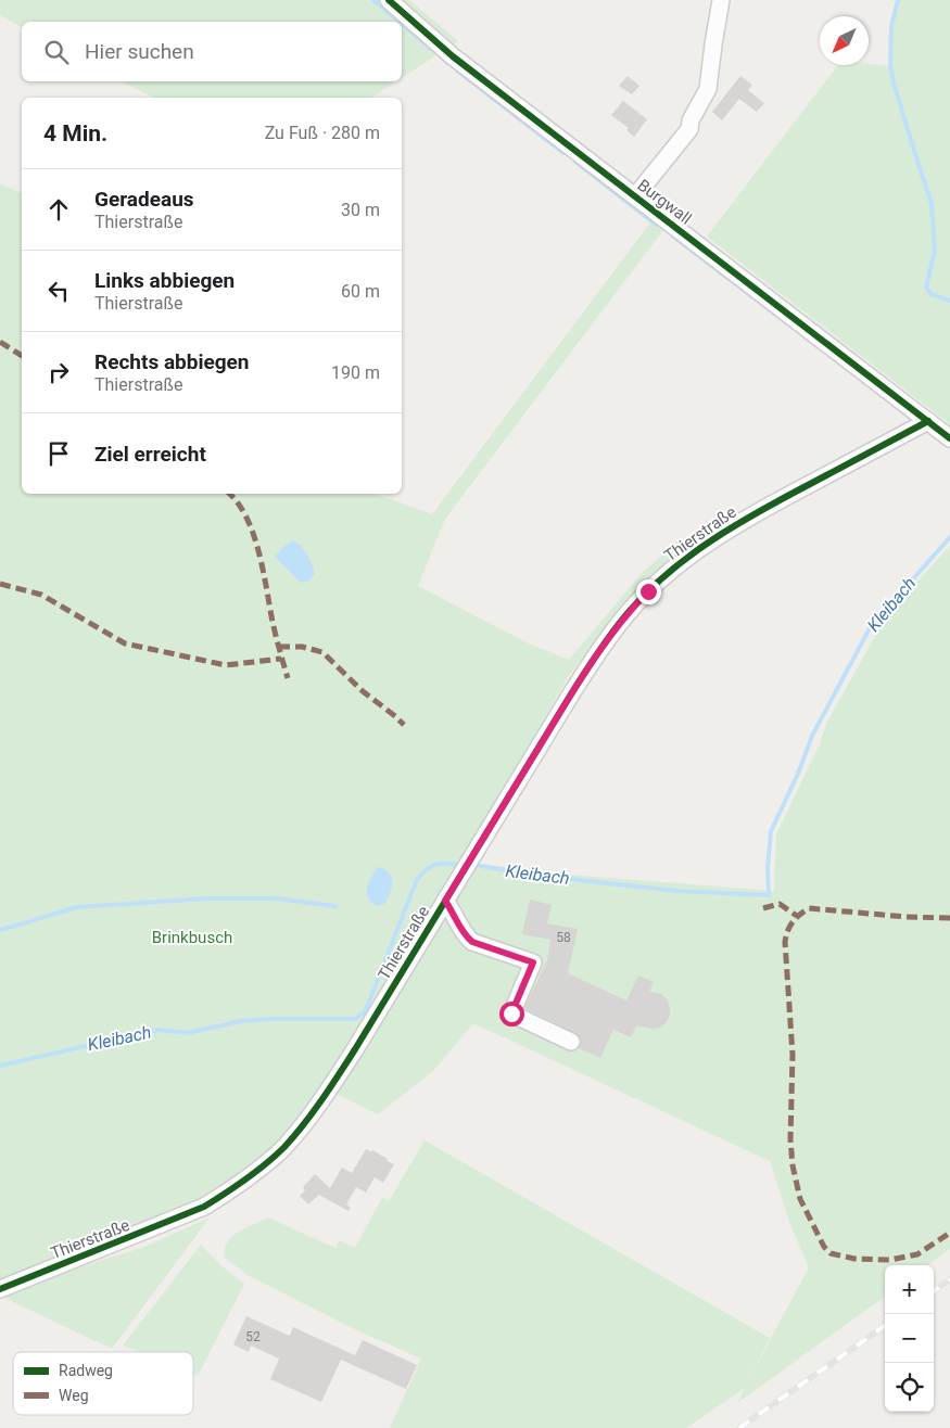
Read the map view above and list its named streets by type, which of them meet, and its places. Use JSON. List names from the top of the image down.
{
  "streets": {
    "street": ["Burgwall", "Thierstraße"]
  },
  "crossings": [
    ["Burgwall", "Thierstraße"]
  ],
  "water": ["Kleibach"],
  "parks": ["Brinkbusch"],
  "house_numbers": ["58", "52"],
  "legend": ["Radweg", "Weg"],
  "north": "bottom left",
  "page": {
    "search": "Hier suchen",
    "heading": ["4 Min.", "Zu Fuß · 280 m"],
    "list": [
      ["Geradeaus", "Thierstraße", "30 m"],
      ["Links abbiegen", "Thierstraße", "60 m"],
      ["Rechts abbiegen", "Thierstraße", "190 m"],
      "Ziel erreicht"
    ],
    "map_buttons": ["+", "−"]
  }
}
